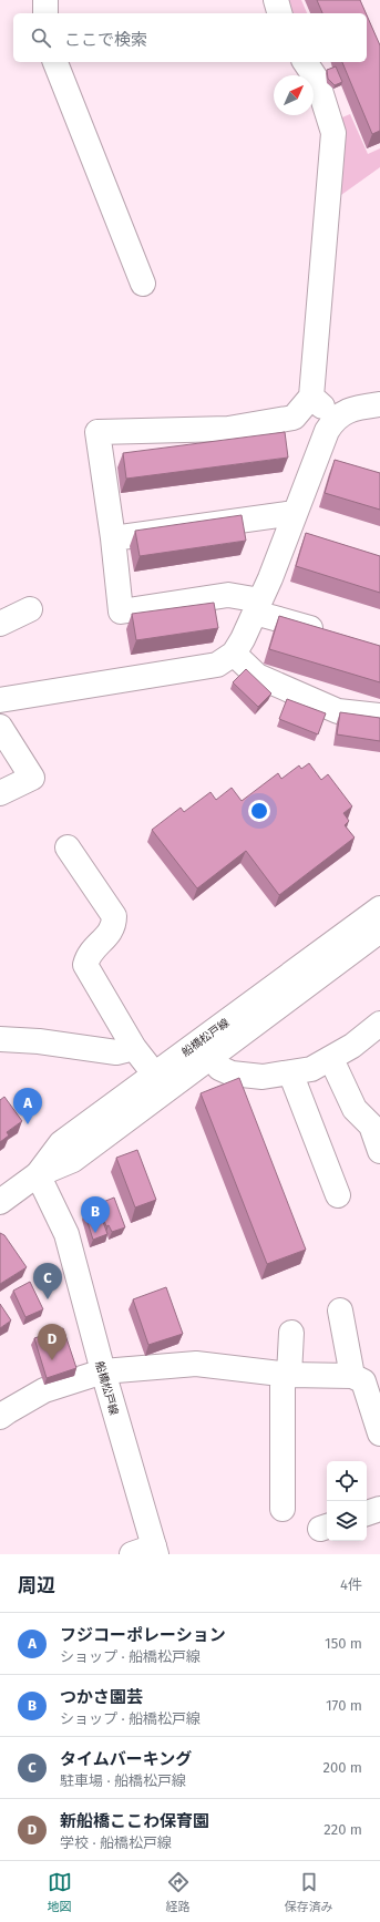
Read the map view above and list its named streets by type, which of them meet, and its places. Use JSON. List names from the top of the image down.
{
  "streets": {
    "street": ["船橋松戸線"]
  },
  "north": "top right",
  "page": {
    "search": "ここで検索",
    "pins": [
      "A",
      "B",
      "C",
      "D"
    ],
    "heading": ["周辺", "4件"],
    "list": [
      {
        "mark": "A",
        "name": "フジコーポレーション",
        "note": "ショップ · 船橋松戸線",
        "value": "150 m"
      },
      {
        "mark": "B",
        "name": "つかさ園芸",
        "note": "ショップ · 船橋松戸線",
        "value": "170 m"
      },
      {
        "mark": "C",
        "name": "タイムバーキング",
        "note": "駐車場 · 船橋松戸線",
        "value": "200 m"
      },
      {
        "mark": "D",
        "name": "新船橋ここわ保育園",
        "note": "学校 · 船橋松戸線",
        "value": "220 m"
      }
    ],
    "nav": ["地図", "経路", "保存済み"]
  }
}
